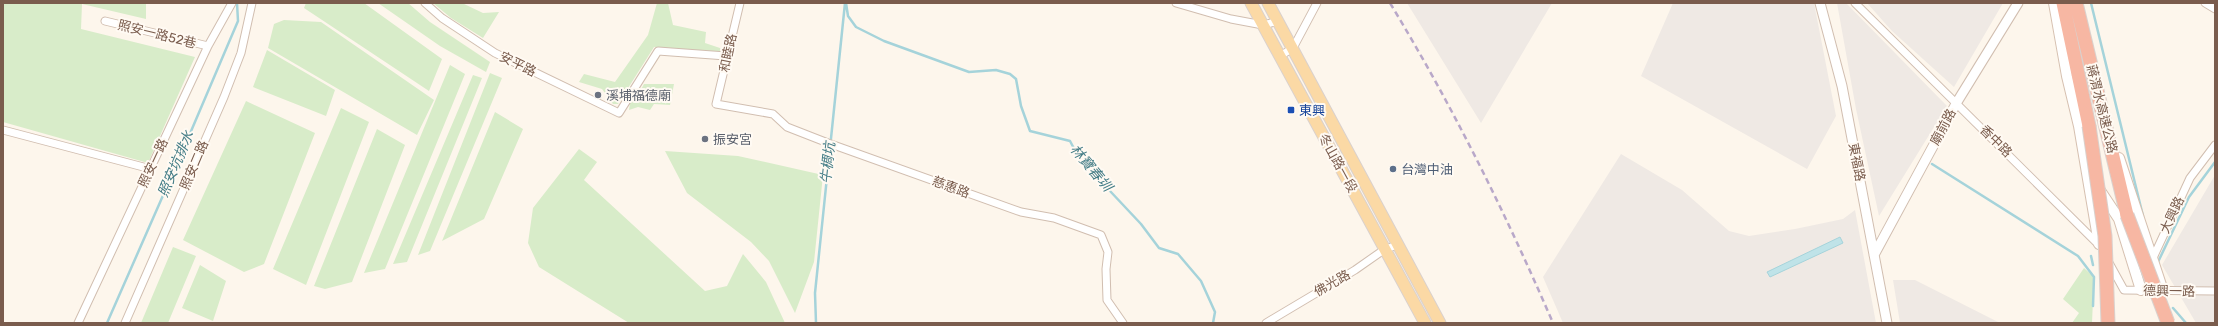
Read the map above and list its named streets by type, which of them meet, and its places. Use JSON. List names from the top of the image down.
{
  "streets": {
    "highway": ["蔣渭水高速公路"],
    "main road": ["冬山路一段"],
    "street": [
      "照安一路52巷",
      "和睦路",
      "安平路",
      "廟前路",
      "香中路",
      "東福路",
      "照安一路",
      "照安二路",
      "慈惠路",
      "大興路",
      "佛光路",
      "德興一路"
    ]
  },
  "crossings": [
    ["照安一路52巷", "照安一路"],
    ["和睦路", "安平路"],
    ["和睦路", "慈惠路"],
    ["廟前路", "香中路"],
    ["廟前路", "東福路"],
    ["香中路", "德興一路"],
    ["冬山路一段", "佛光路"],
    ["大興路", "德興一路"]
  ],
  "water": ["牛椆坑", "照安坑排水", "林寶春圳"],
  "places": {
    "other": ["溪埔福德廟", "振安宮", "台灣中油"],
    "transit": ["東興"]
  }
}
